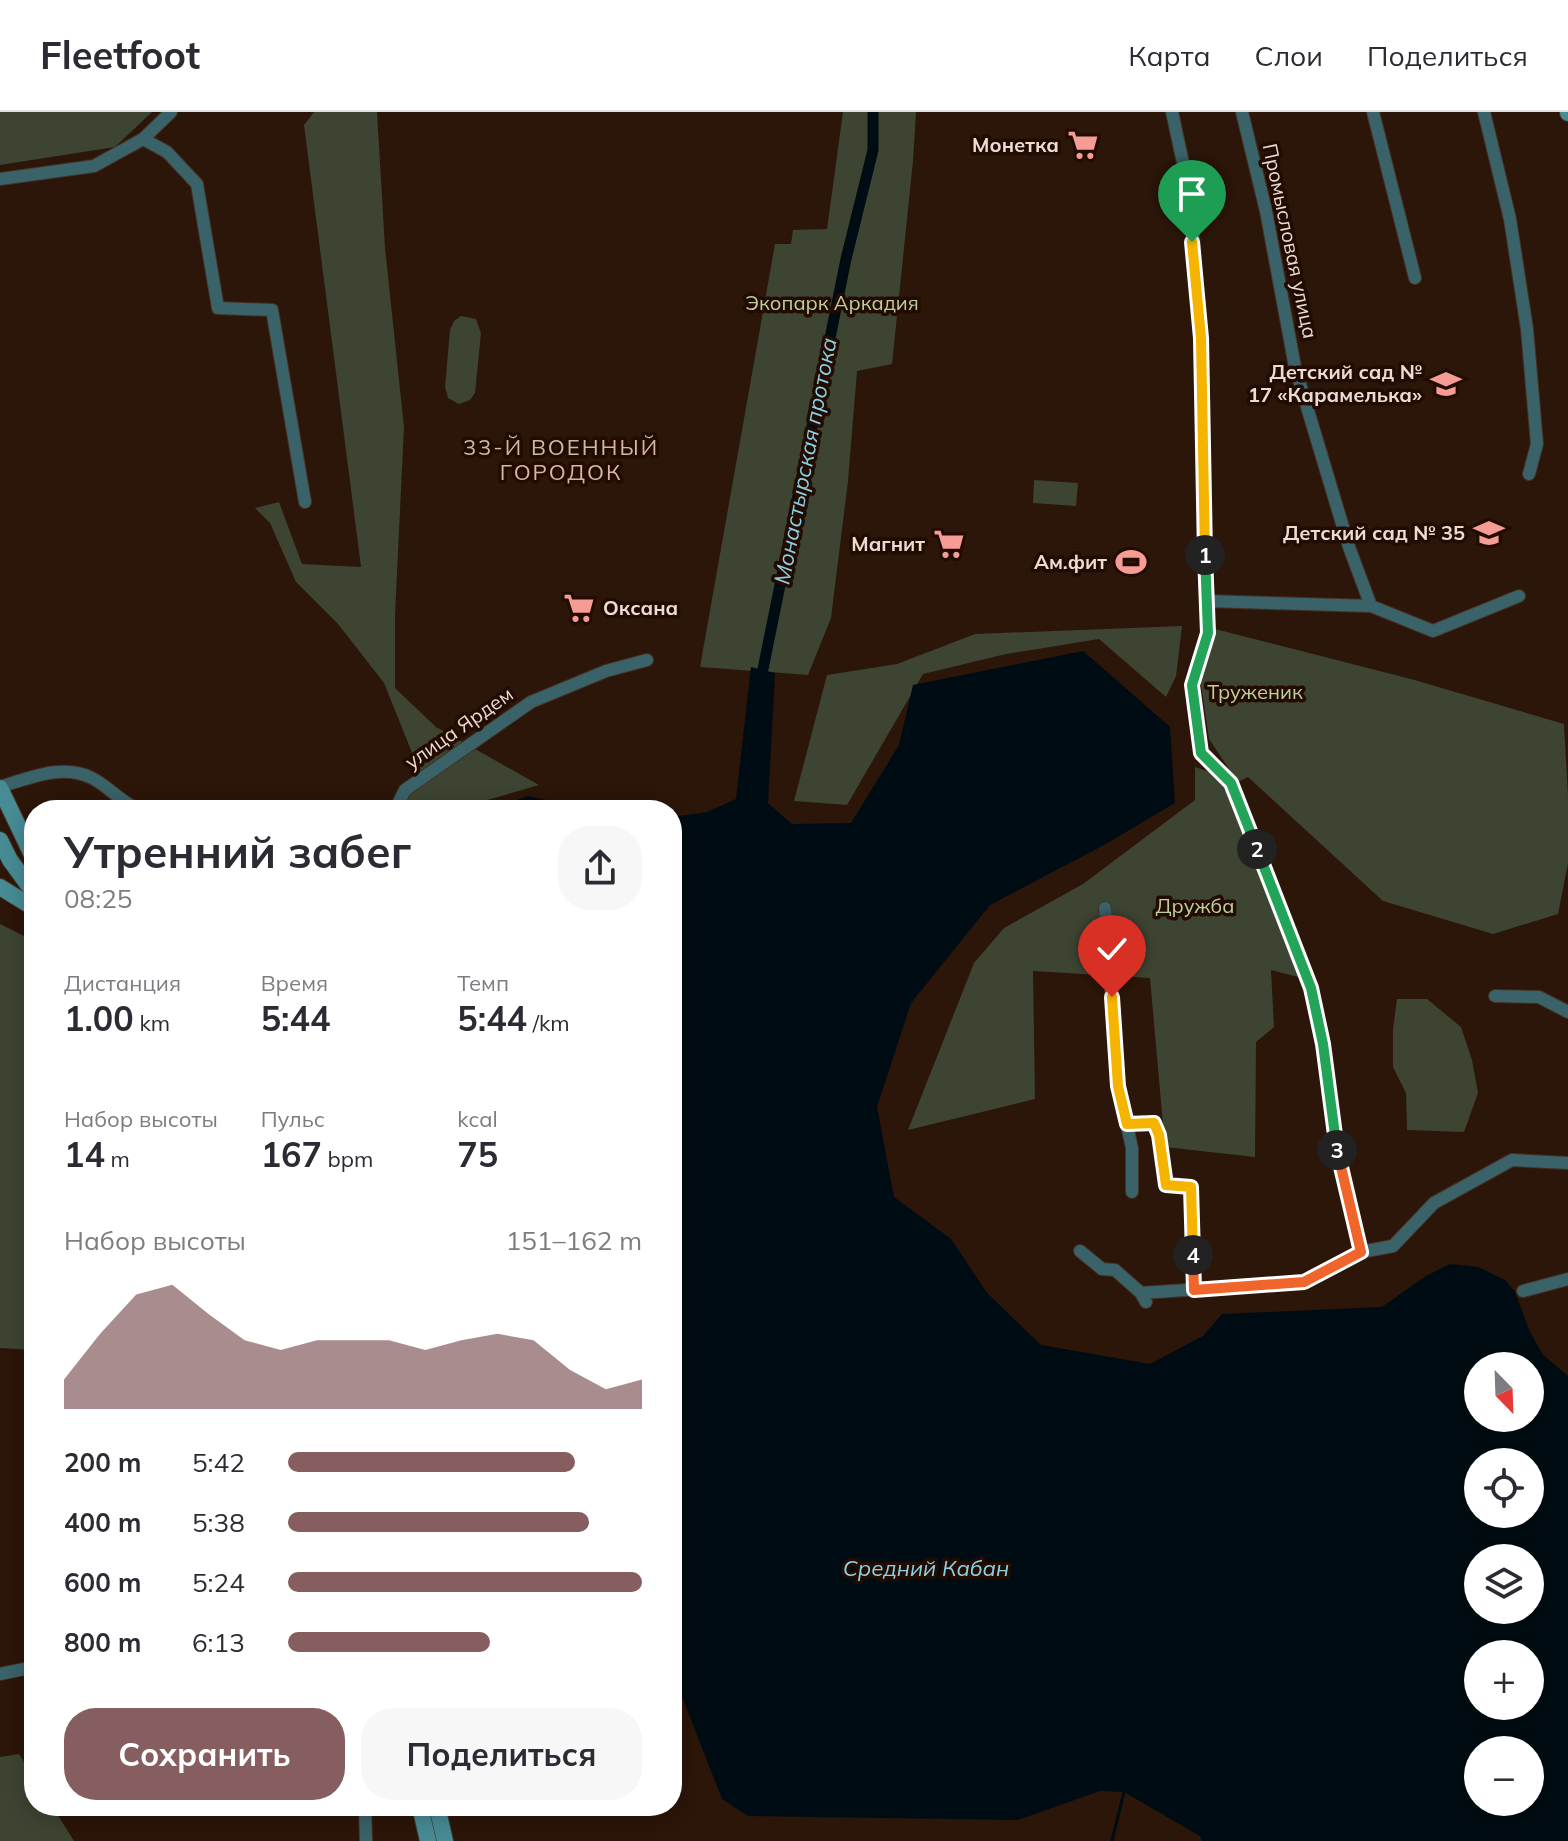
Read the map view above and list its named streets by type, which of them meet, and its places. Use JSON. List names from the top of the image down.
{
  "streets": {
    "street": ["Промысловая улица", "улица Ярдем"]
  },
  "districts": ["33-Й ВОЕННЫЙ ГОРОДОК"],
  "water": ["Монастырская протока", "Средний Кабан"],
  "parks": ["Экопарк Аркадия", "Труженик", "Дружба"],
  "places": {
    "supermarket": ["Монетка", "Магнит", "Оксана"],
    "school or university": ["Детский сад № 17 «Карамелька»", "Детский сад № 35"],
    "sports": ["Ам.фит"]
  },
  "north": "bottom right",
  "page": {
    "header": "Fleetfoot",
    "nav": ["Карта", "Слои", "Поделиться"],
    "pins": [
      "1",
      "2",
      "3",
      "4"
    ],
    "heading": ["Утренний забег", "08:25"],
    "stats": [
      ["Дистанция", "1.00 km"],
      ["Время", "5:44"],
      ["Темп", "5:44 /km"],
      ["Набор высоты", "14 m"],
      ["Пульс", "167 bpm"],
      ["kcal", "75"]
    ],
    "chart": ["Набор высоты", "151–162 m"],
    "map_buttons": ["+", "−"],
    "list": [
      {
        "name": "200 m",
        "note": "5:42"
      },
      {
        "name": "400 m",
        "note": "5:38"
      },
      {
        "name": "600 m",
        "note": "5:24"
      },
      {
        "name": "800 m",
        "note": "6:13"
      }
    ],
    "buttons": ["Сохранить", "Поделиться"]
  }
}
